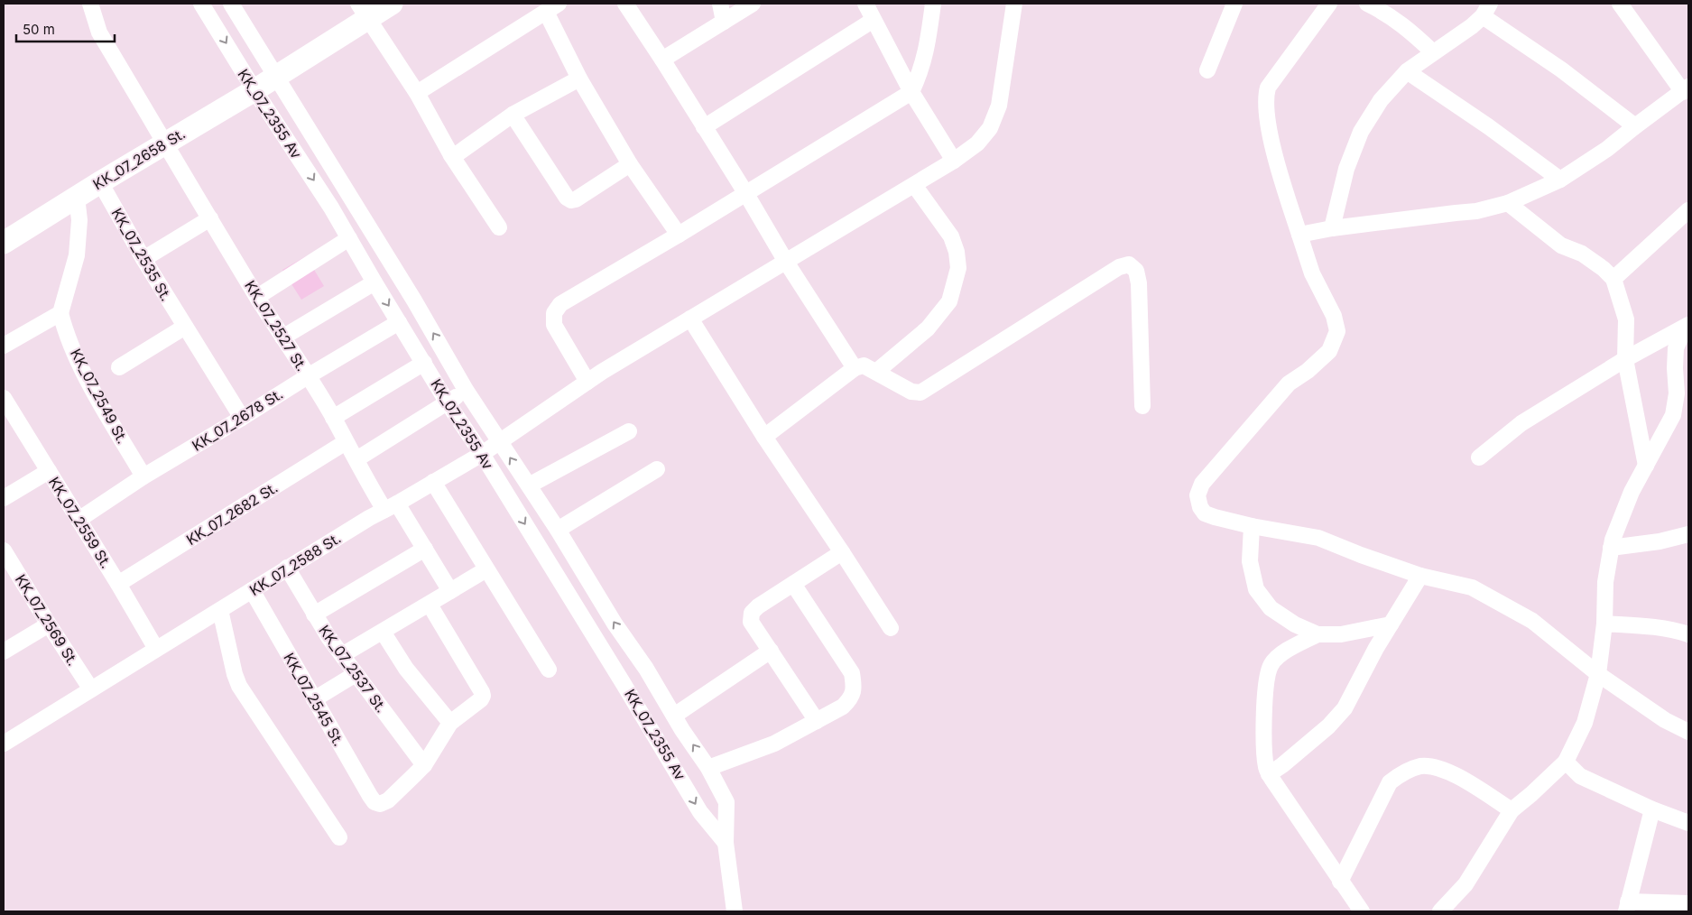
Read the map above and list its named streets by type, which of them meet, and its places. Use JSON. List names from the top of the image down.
{
  "streets": {
    "street": [
      "KK_07_2355 Av",
      "KK_07_2658 St.",
      "KK_07_2535 St.",
      "KK_07_2527 St.",
      "KK_07_2549 St.",
      "KK_07_2678 St.",
      "KK_07_2682 St.",
      "KK_07_2559 St.",
      "KK_07_2588 St.",
      "KK_07_2569 St.",
      "KK_07_2537 St.",
      "KK_07_2545 St."
    ]
  },
  "crossings": [
    ["KK_07_2355 Av", "KK_07_2658 St."],
    ["KK_07_2355 Av", "KK_07_2678 St."],
    ["KK_07_2355 Av", "KK_07_2588 St."],
    ["KK_07_2658 St.", "KK_07_2535 St."],
    ["KK_07_2658 St.", "KK_07_2527 St."],
    ["KK_07_2535 St.", "KK_07_2678 St."],
    ["KK_07_2527 St.", "KK_07_2678 St."],
    ["KK_07_2527 St.", "KK_07_2682 St."],
    ["KK_07_2527 St.", "KK_07_2588 St."],
    ["KK_07_2549 St.", "KK_07_2678 St."],
    ["KK_07_2678 St.", "KK_07_2559 St."],
    ["KK_07_2682 St.", "KK_07_2559 St."],
    ["KK_07_2559 St.", "KK_07_2588 St."],
    ["KK_07_2588 St.", "KK_07_2569 St."],
    ["KK_07_2588 St.", "KK_07_2537 St."],
    ["KK_07_2588 St.", "KK_07_2545 St."],
    ["KK_07_2537 St.", "KK_07_2545 St."]
  ],
  "scale_bar": "50 m"
}
